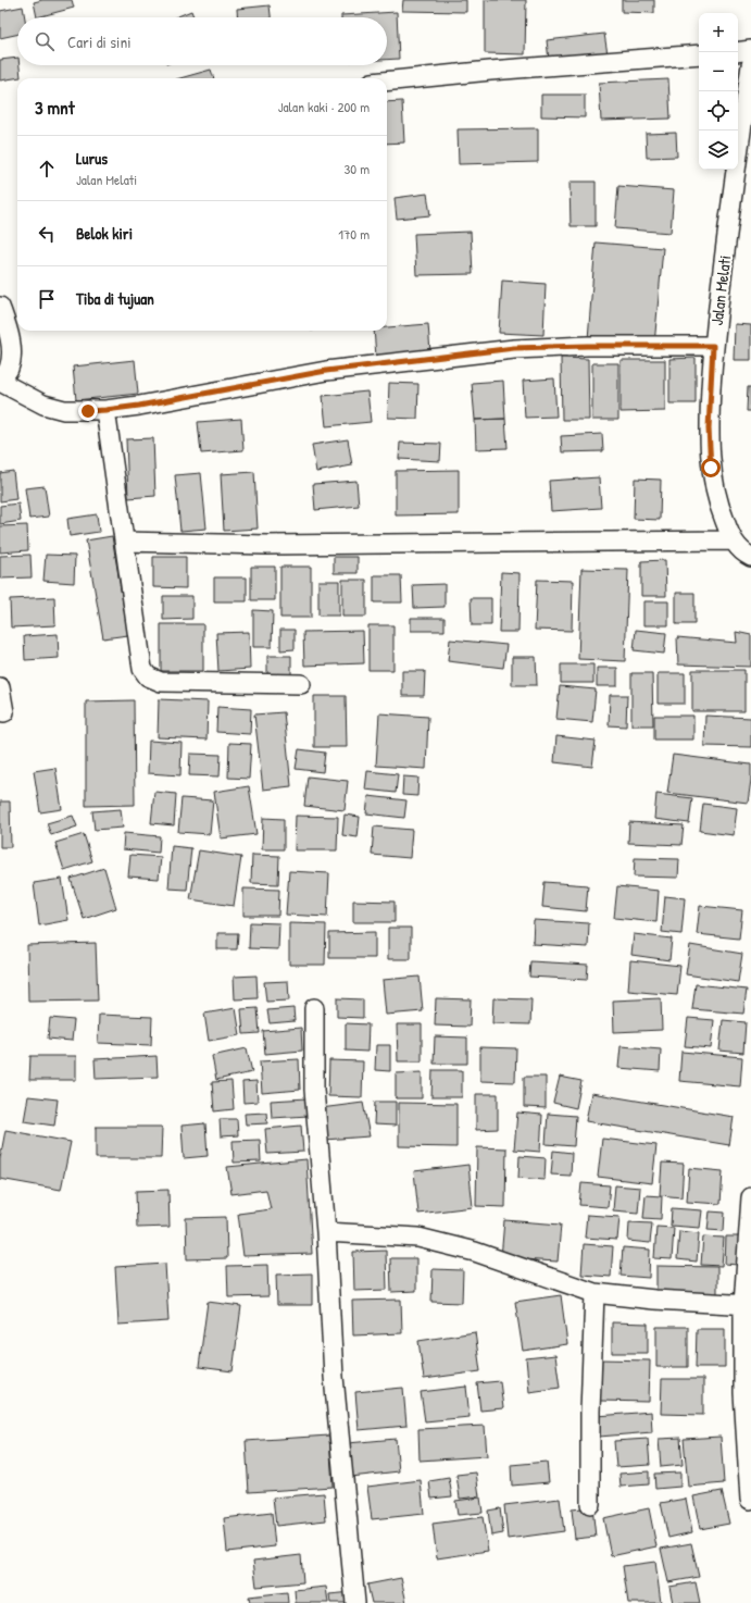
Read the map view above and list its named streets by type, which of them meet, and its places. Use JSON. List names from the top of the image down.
{
  "streets": {
    "street": ["Jalan Melati"]
  },
  "page": {
    "map_buttons": ["+", "−"],
    "search": "Cari di sini",
    "heading": ["3 mnt", "Jalan kaki · 200 m"],
    "list": [
      ["Lurus", "Jalan Melati", "30 m"],
      ["Belok kiri", "170 m"],
      "Tiba di tujuan"
    ]
  }
}
